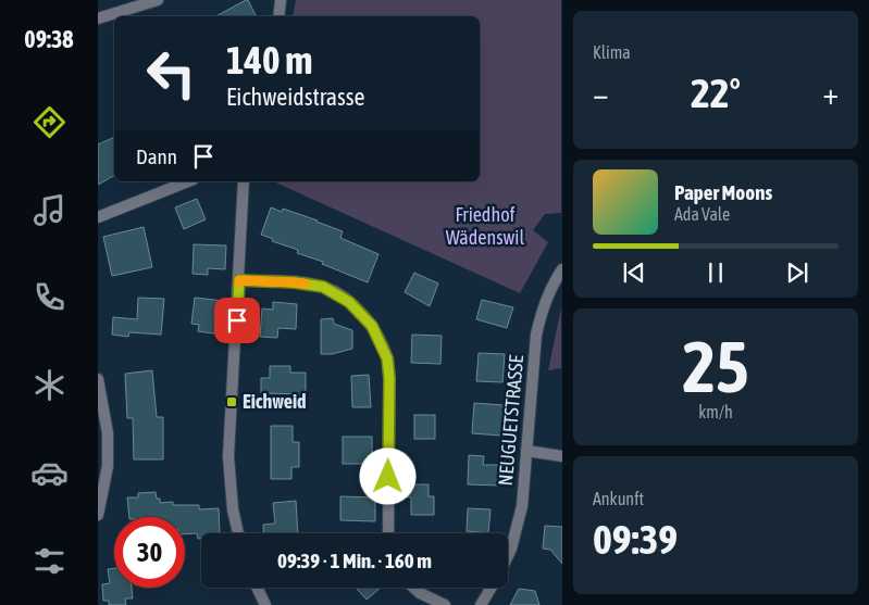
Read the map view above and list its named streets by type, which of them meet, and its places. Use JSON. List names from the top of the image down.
{
  "streets": {
    "street": ["NEUGUETSTRASSE"]
  },
  "parks": ["Friedhof Wädenswil"],
  "places": {
    "transit": ["Eichweid"]
  },
  "page": {
    "tabs": "09:38",
    "tile": [
      "Klima",
      ["25", "km/h"],
      ["Ankunft", "09:39"]
    ],
    "turn": ["140 m", "Eichweidstrasse"],
    "heat": ["−", "22°", "+"],
    "then": "Dann",
    "song": ["Paper Moons", "Ada Vale"],
    "limit": "30",
    "trip": "09:39 · 1 Min. · 160 m"
  }
}
